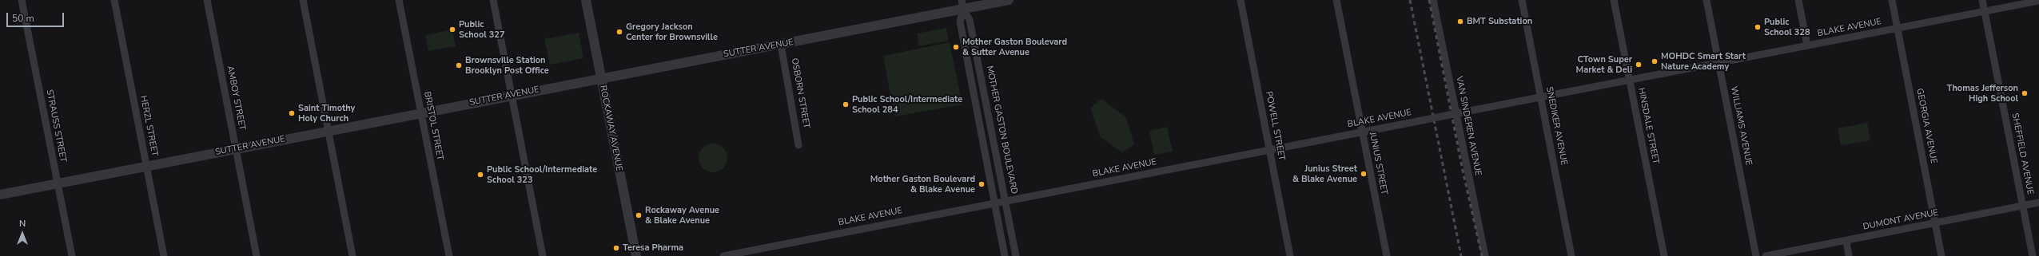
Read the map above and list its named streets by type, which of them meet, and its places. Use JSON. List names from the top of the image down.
{
  "streets": {
    "street": [
      "BLAKE AVENUE",
      "SUTTER AVENUE",
      "OSBORN STREET",
      "AMBOY STREET",
      "STRAUSS STREET",
      "HERZL STREET",
      "BRISTOL STREET",
      "POWELL STREET",
      "VAN SINDEREN AVENUE",
      "SNEDIKER AVENUE",
      "HINSDALE STREET",
      "WILLIAMS AVENUE",
      "GEORGIA AVENUE",
      "ROCKAWAY AVENUE",
      "MOTHER GASTON BOULEVARD",
      "SHEFFIELD AVENUE",
      "JUNIUS STREET",
      "DUMONT AVENUE"
    ]
  },
  "crossings": [
    ["BLAKE AVENUE", "POWELL STREET"],
    ["BLAKE AVENUE", "VAN SINDEREN AVENUE"],
    ["BLAKE AVENUE", "SNEDIKER AVENUE"],
    ["BLAKE AVENUE", "HINSDALE STREET"],
    ["BLAKE AVENUE", "WILLIAMS AVENUE"],
    ["BLAKE AVENUE", "GEORGIA AVENUE"],
    ["BLAKE AVENUE", "MOTHER GASTON BOULEVARD"],
    ["BLAKE AVENUE", "SHEFFIELD AVENUE"],
    ["BLAKE AVENUE", "JUNIUS STREET"],
    ["SUTTER AVENUE", "OSBORN STREET"],
    ["SUTTER AVENUE", "AMBOY STREET"],
    ["SUTTER AVENUE", "STRAUSS STREET"],
    ["SUTTER AVENUE", "HERZL STREET"],
    ["SUTTER AVENUE", "BRISTOL STREET"],
    ["SUTTER AVENUE", "ROCKAWAY AVENUE"],
    ["SUTTER AVENUE", "MOTHER GASTON BOULEVARD"],
    ["GEORGIA AVENUE", "DUMONT AVENUE"],
    ["SHEFFIELD AVENUE", "DUMONT AVENUE"]
  ],
  "places": [
    "BMT Substation",
    "Public School 328",
    "Public School 327",
    "Gregory Jackson Center for Brownsville",
    "Mother Gaston Boulevard & Sutter Avenue",
    "MOHDC Smart Start Nature Academy",
    "CTown Super Market & Deli",
    "Brownsville Station Brooklyn Post Office",
    "Thomas Jefferson High School",
    "Public School/Intermediate School 284",
    "Saint Timothy Holy Church",
    "Junius Street & Blake Avenue",
    "Public School/Intermediate School 323",
    "Mother Gaston Boulevard & Blake Avenue",
    "Rockaway Avenue & Blake Avenue",
    "Teresa Pharma"
  ],
  "scale_bar": "50 m",
  "north": "top"
}
